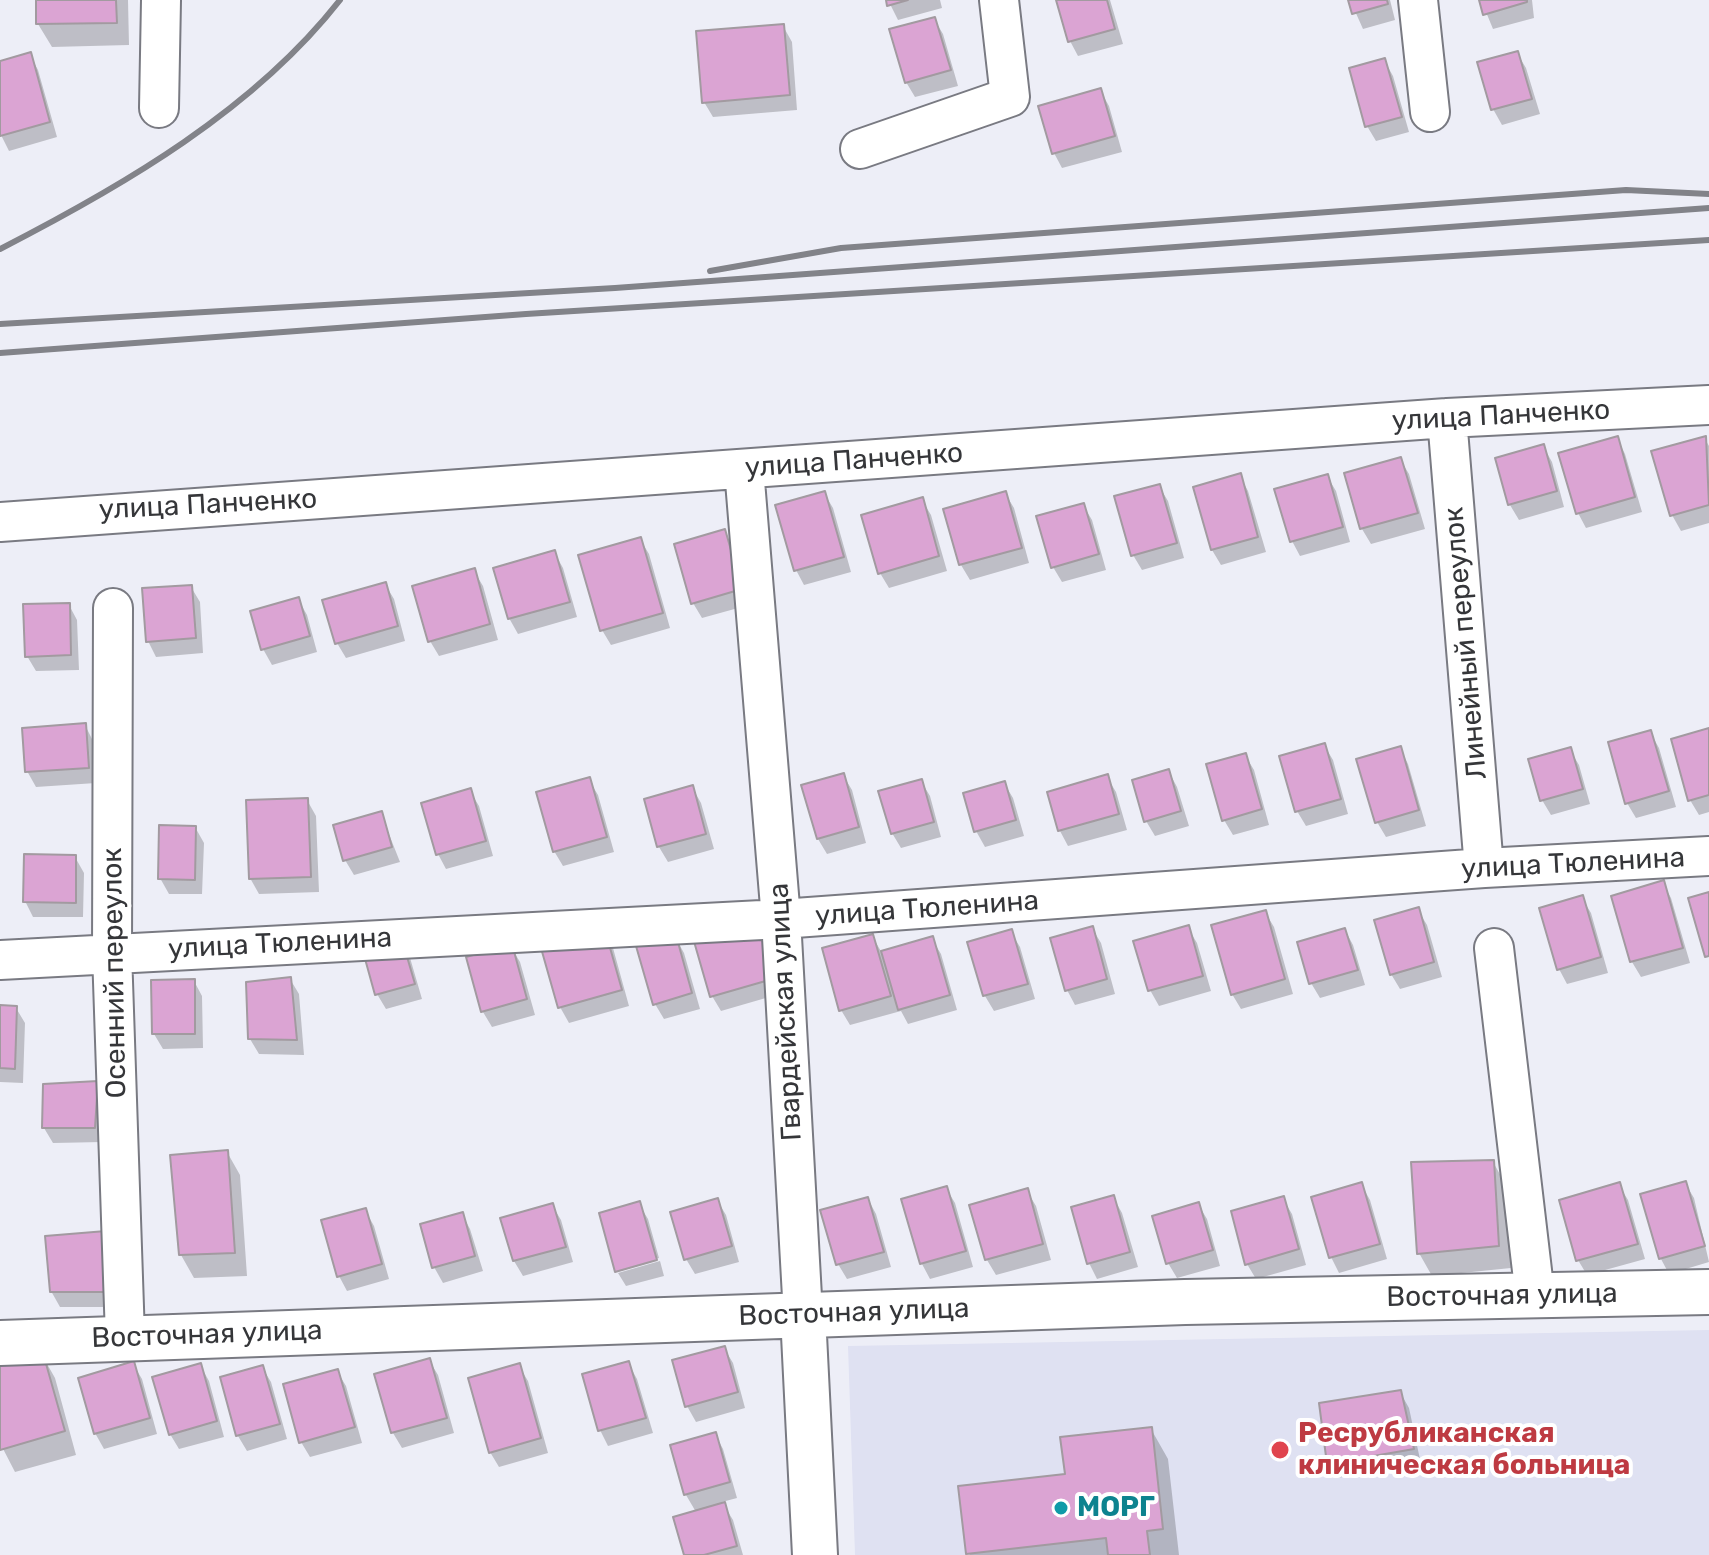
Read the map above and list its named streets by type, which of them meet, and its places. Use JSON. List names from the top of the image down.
{
  "streets": {
    "street": [
      "улица Панченко",
      "Линейный переулок",
      "улица Тюленина",
      "Осенний переулок",
      "Гвардейская улица",
      "Восточная улица"
    ]
  },
  "crossings": [
    ["улица Панченко", "Линейный переулок"],
    ["улица Панченко", "Гвардейская улица"],
    ["Линейный переулок", "улица Тюленина"],
    ["улица Тюленина", "Осенний переулок"],
    ["улица Тюленина", "Гвардейская улица"],
    ["Осенний переулок", "Восточная улица"],
    ["Гвардейская улица", "Восточная улица"]
  ],
  "places": ["Ресрубликанская клиническая больница", "МОРГ"]
}
